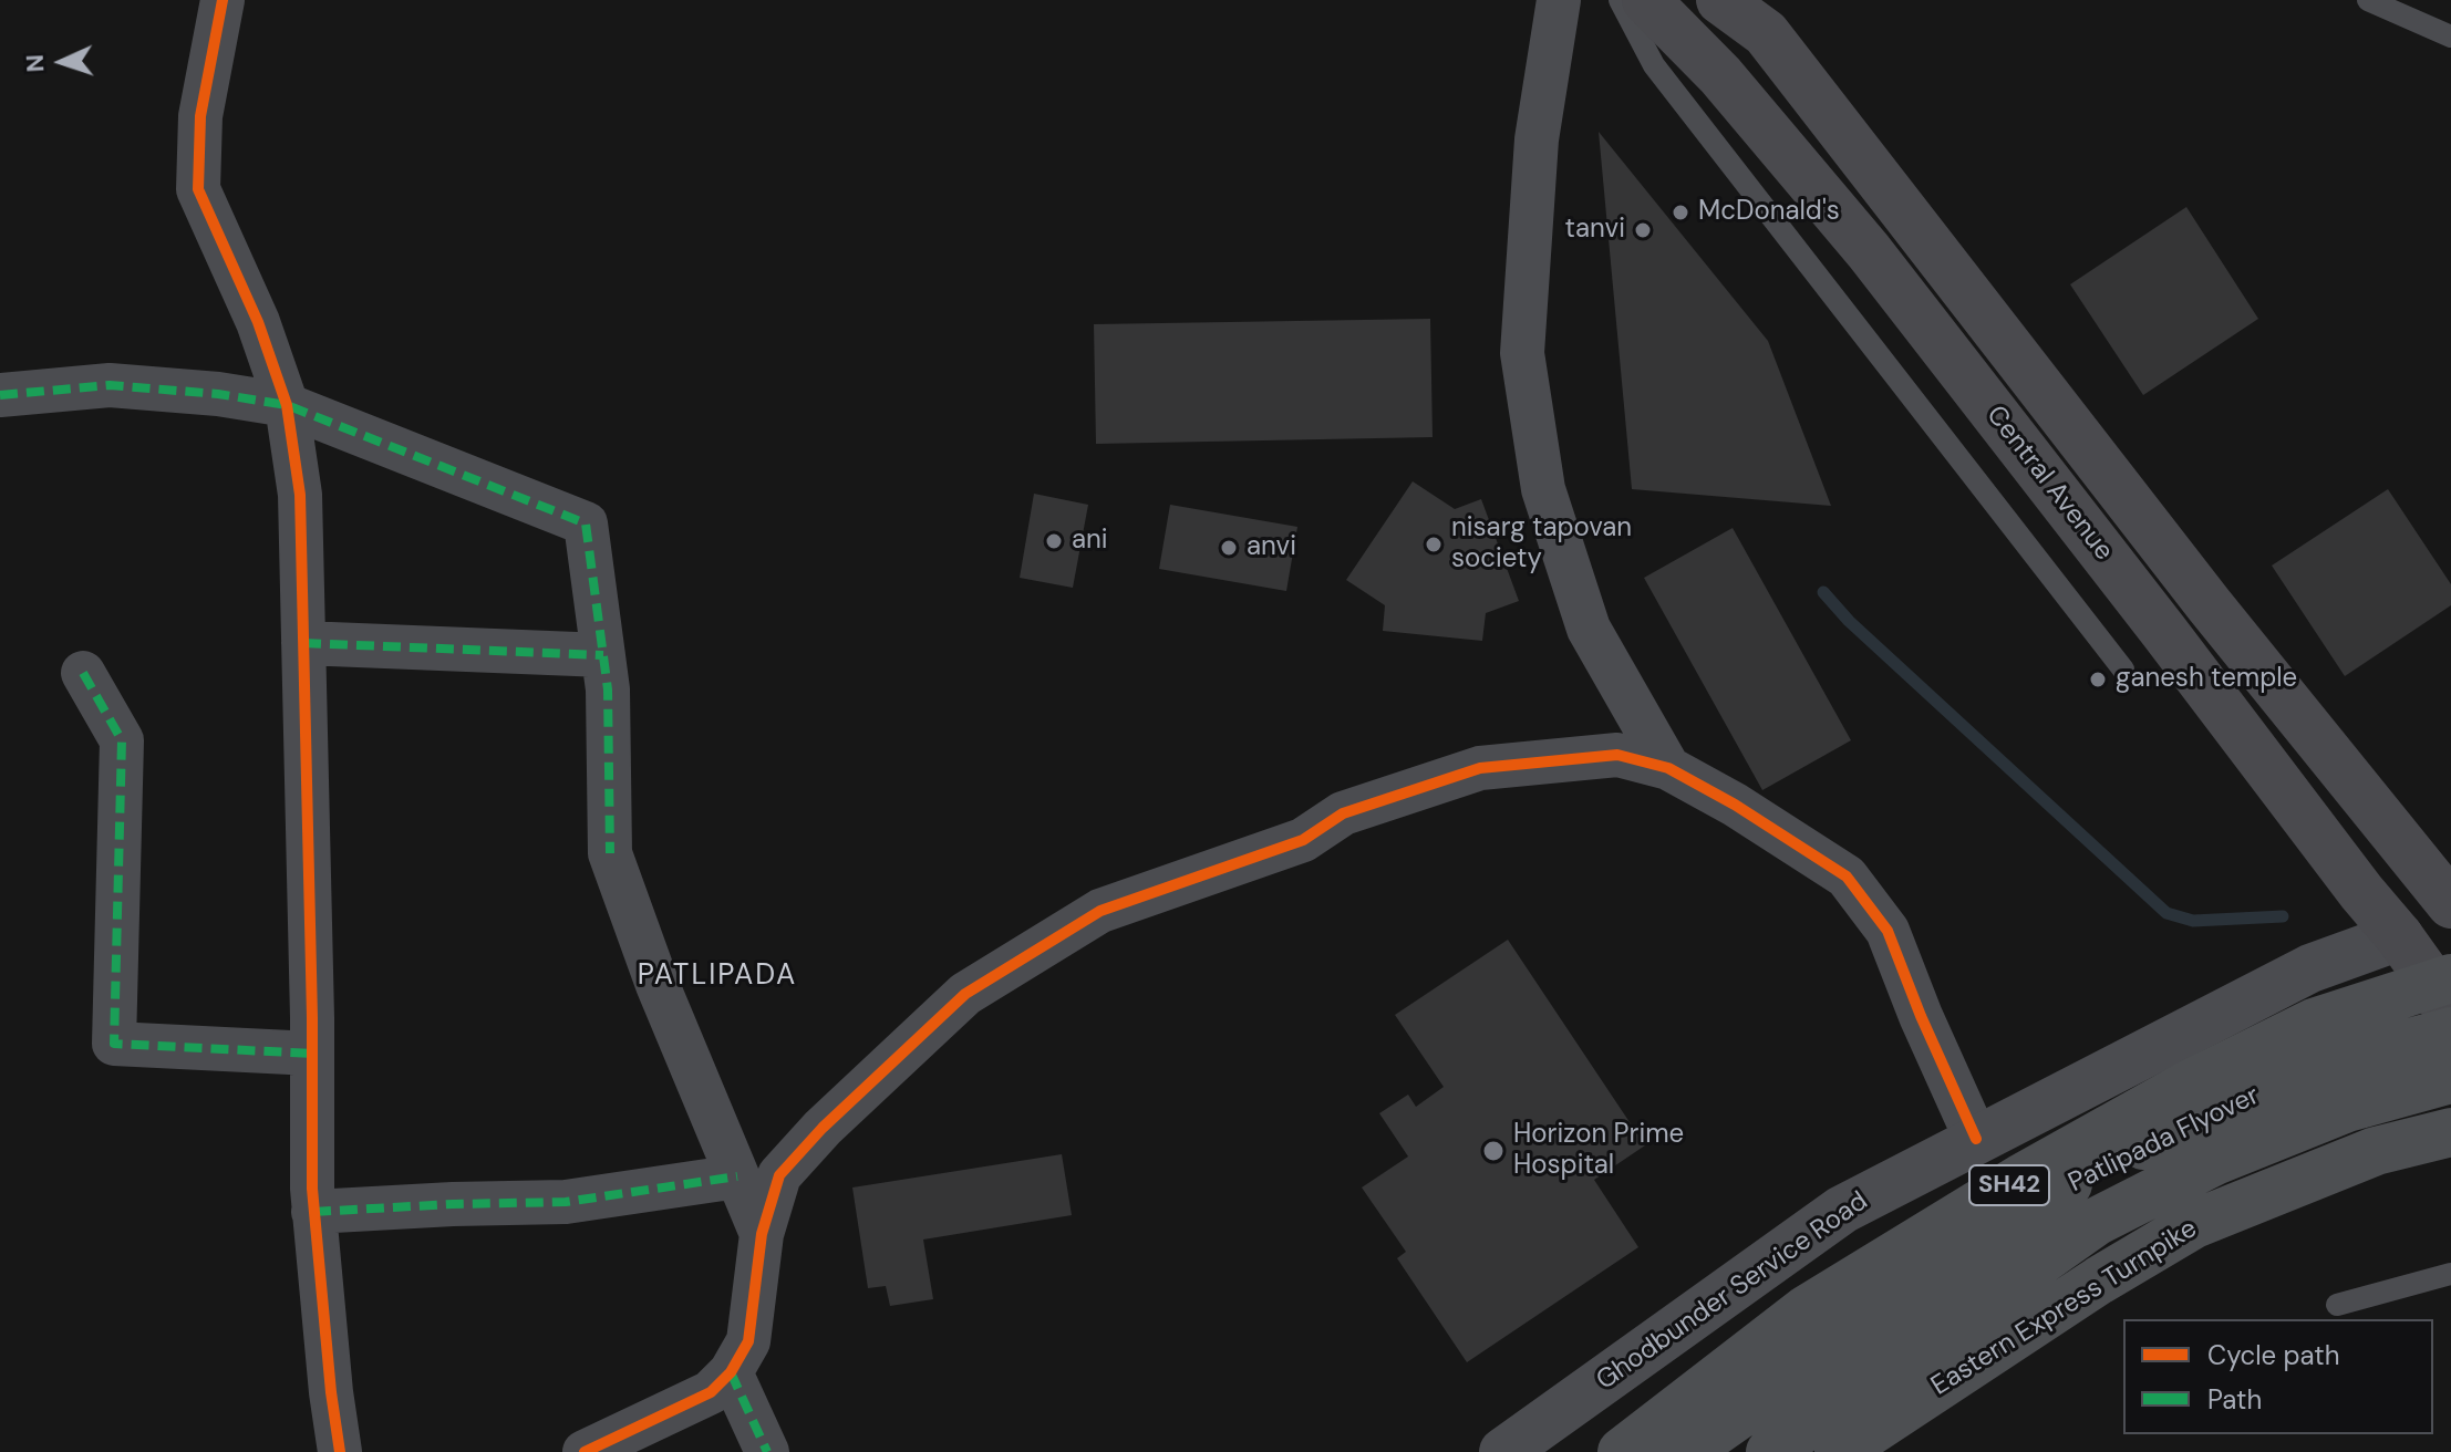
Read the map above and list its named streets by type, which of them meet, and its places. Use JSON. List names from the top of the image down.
{
  "streets": {
    "main road": [
      "Central Avenue",
      "Patlipada Flyover",
      "SH42",
      "Eastern Express Turnpike"
    ],
    "street": ["Ghodbunder Service Road"]
  },
  "crossings": [
    ["Central Avenue", "SH42"],
    ["Central Avenue", "Ghodbunder Service Road"]
  ],
  "districts": ["PATLIPADA"],
  "places": [
    "McDonald's",
    "tanvi",
    "ani",
    "nisarg tapovan society",
    "anvi",
    "ganesh temple",
    "Horizon Prime Hospital"
  ],
  "legend": ["Cycle path", "Path"],
  "north": "left"
}
